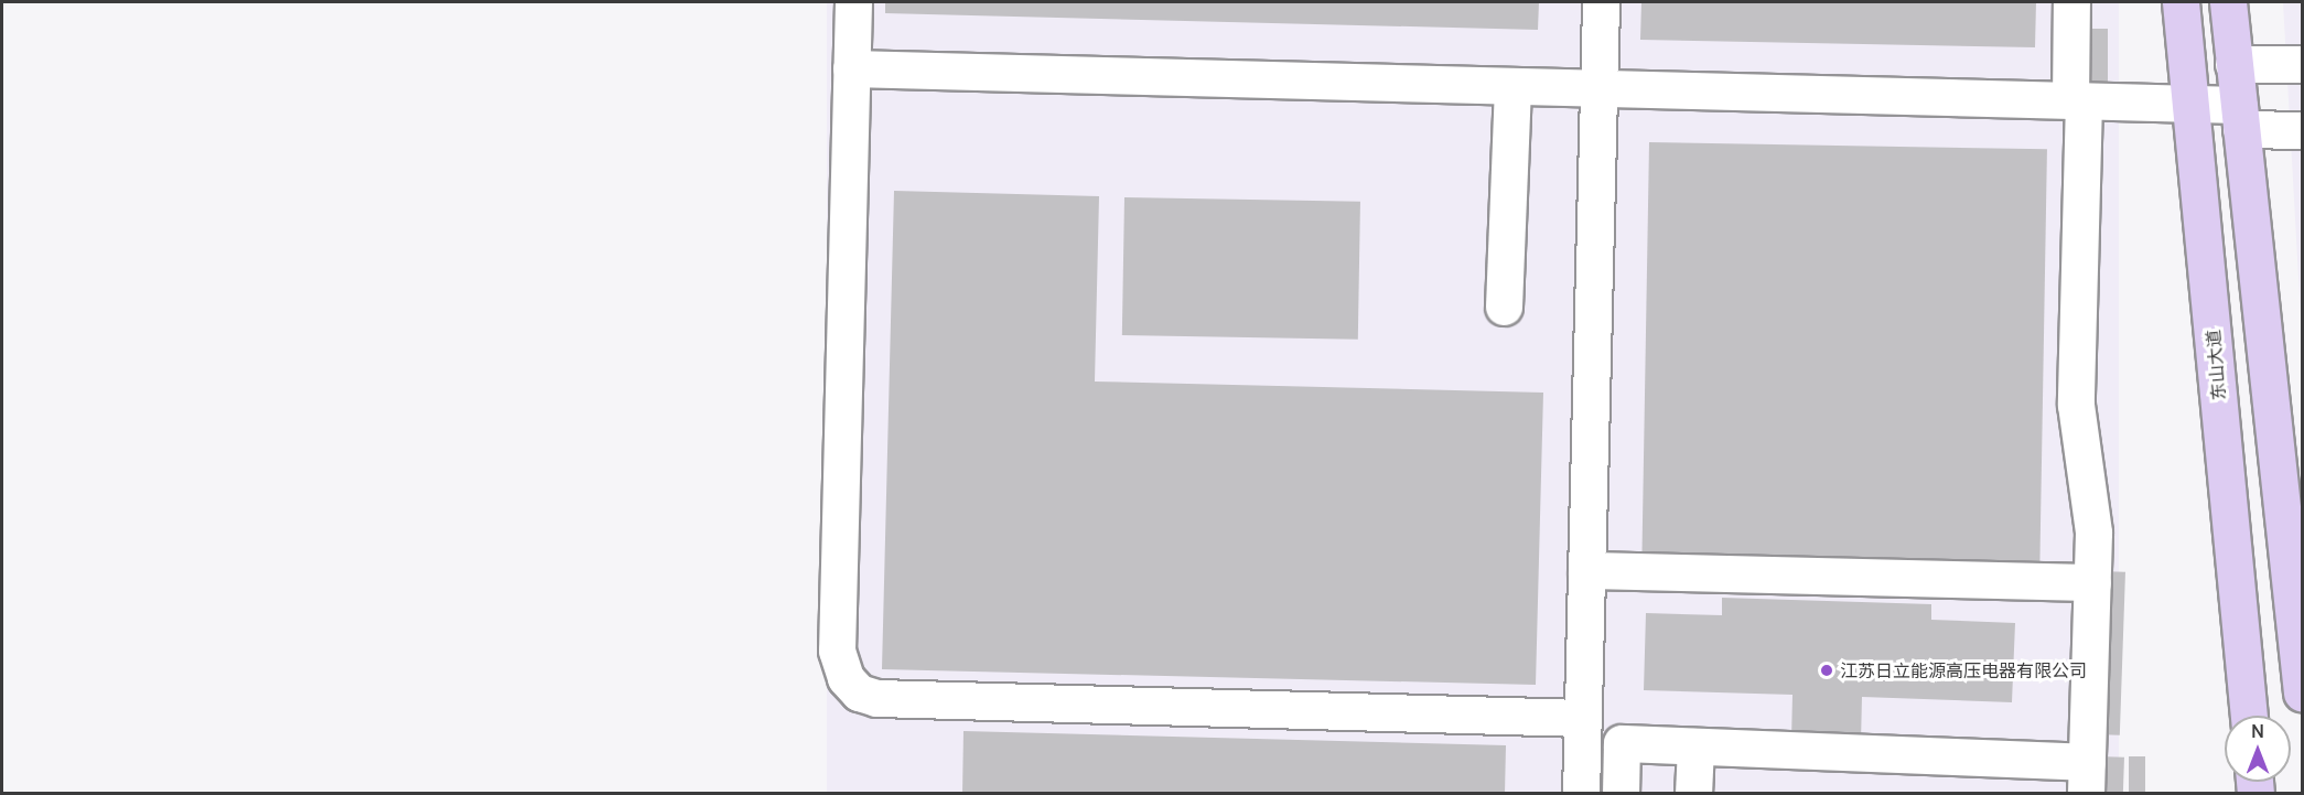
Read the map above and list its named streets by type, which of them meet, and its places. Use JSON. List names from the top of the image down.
{
  "streets": {
    "main road": ["东山大道"]
  },
  "places": ["江苏日立能源高压电器有限公司"],
  "north": "top"
}
